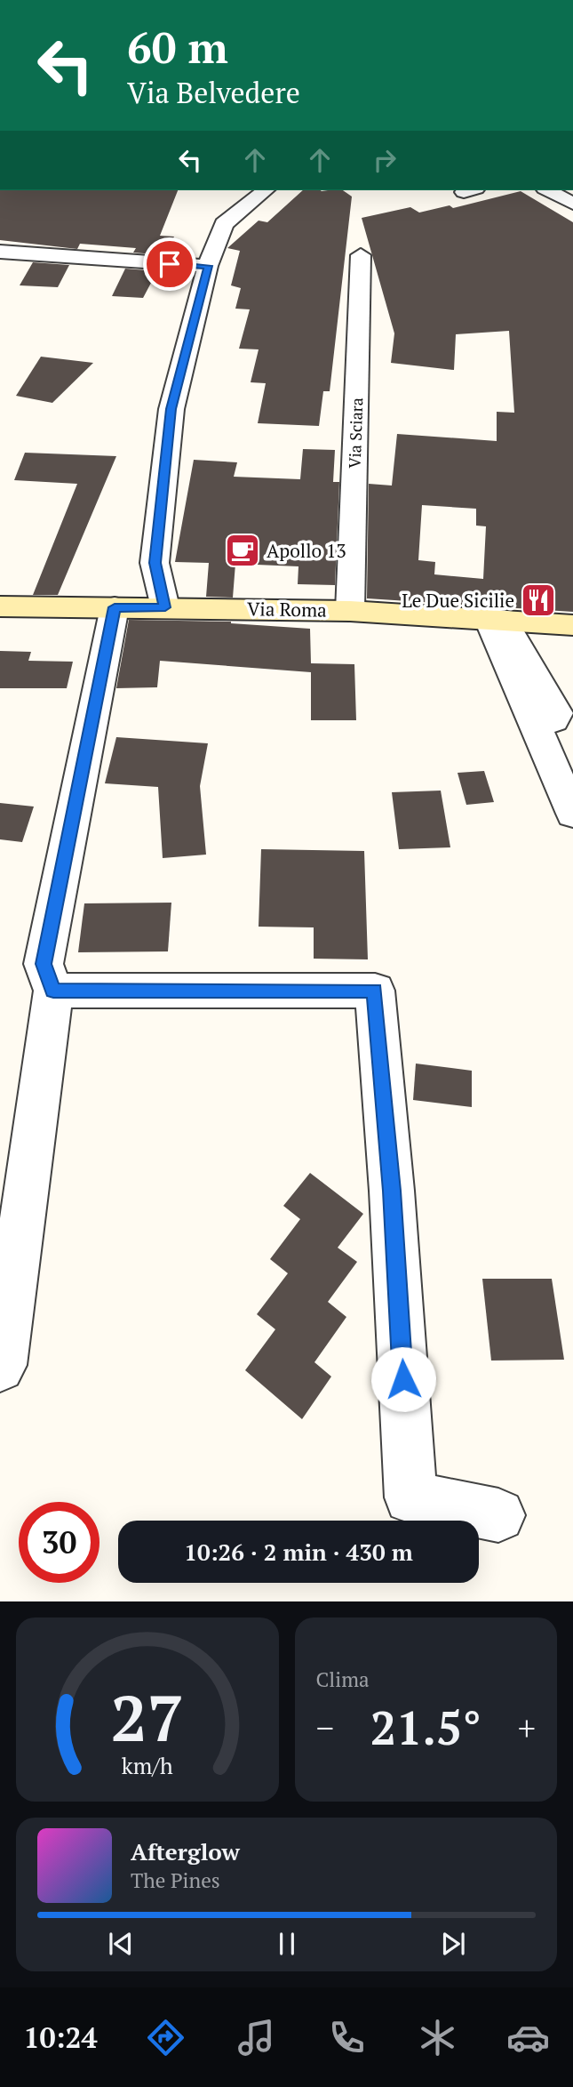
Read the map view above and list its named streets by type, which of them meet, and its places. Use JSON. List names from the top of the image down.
{
  "streets": {
    "main road": ["Via Roma"],
    "street": ["Via Sciara"]
  },
  "crossings": [
    ["Via Sciara", "Via Roma"]
  ],
  "places": {
    "cafe": ["Apollo 13"],
    "restaurant": ["Le Due Sicilie"]
  },
  "page": {
    "turn": ["60 m", "Via Belvedere"],
    "limit": "30",
    "trip": "10:26 · 2 min · 430 m",
    "tile": "Clima",
    "heat": ["−", "21.5°", "+"],
    "song": ["Afterglow", "The Pines"],
    "tabs": "10:24",
    "gauge": ["27", "km/h"]
  }
}
